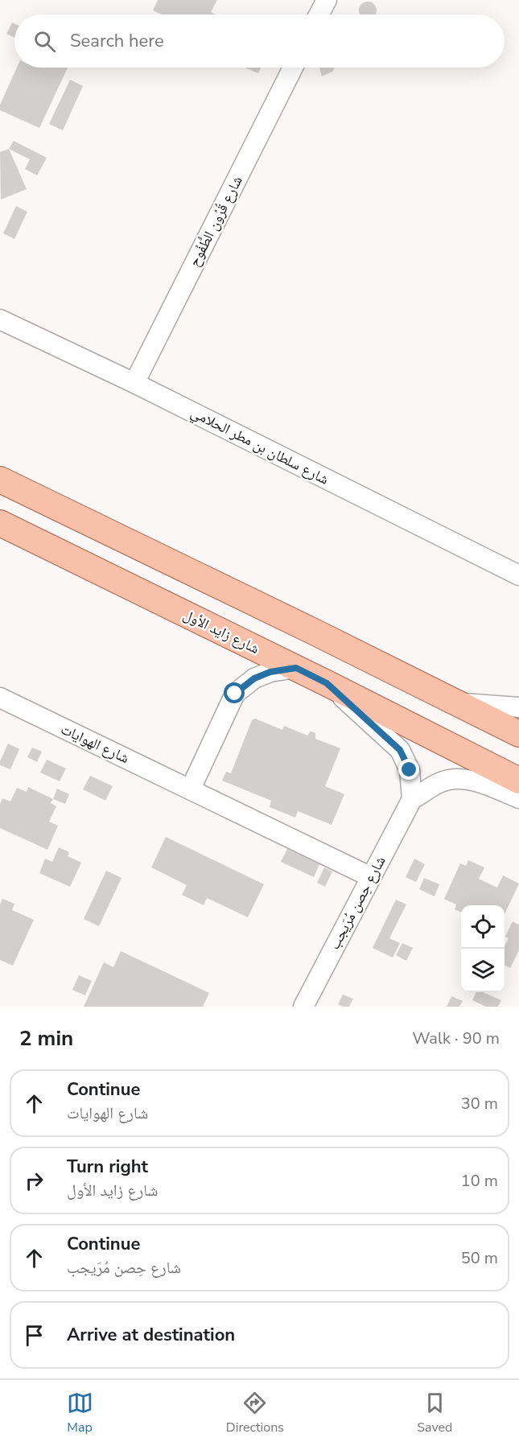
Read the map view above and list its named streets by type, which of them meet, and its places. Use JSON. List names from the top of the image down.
{
  "streets": {
    "main road": ["شارع زايد الأول"],
    "street": [
      "شارع قُرُون الطُّفُوح",
      "شارع سلطان بن مطر الحلامي",
      "شارع الهوايات",
      "شارع حِصن مُرَيجب"
    ]
  },
  "crossings": [
    ["شارع قُرُون الطُّفُوح", "شارع سلطان بن مطر الحلامي"],
    ["شارع الهوايات", "شارع حِصن مُرَيجب"]
  ],
  "page": {
    "search": "Search here",
    "heading": ["2 min", "Walk · 90 m"],
    "list": [
      ["Continue", "شارع الهوايات", "30 m"],
      ["Turn right", "شارع زايد الأول", "10 m"],
      ["Continue", "شارع حِصن مُرَيجب", "50 m"],
      "Arrive at destination"
    ],
    "nav": ["Map", "Directions", "Saved"]
  }
}
